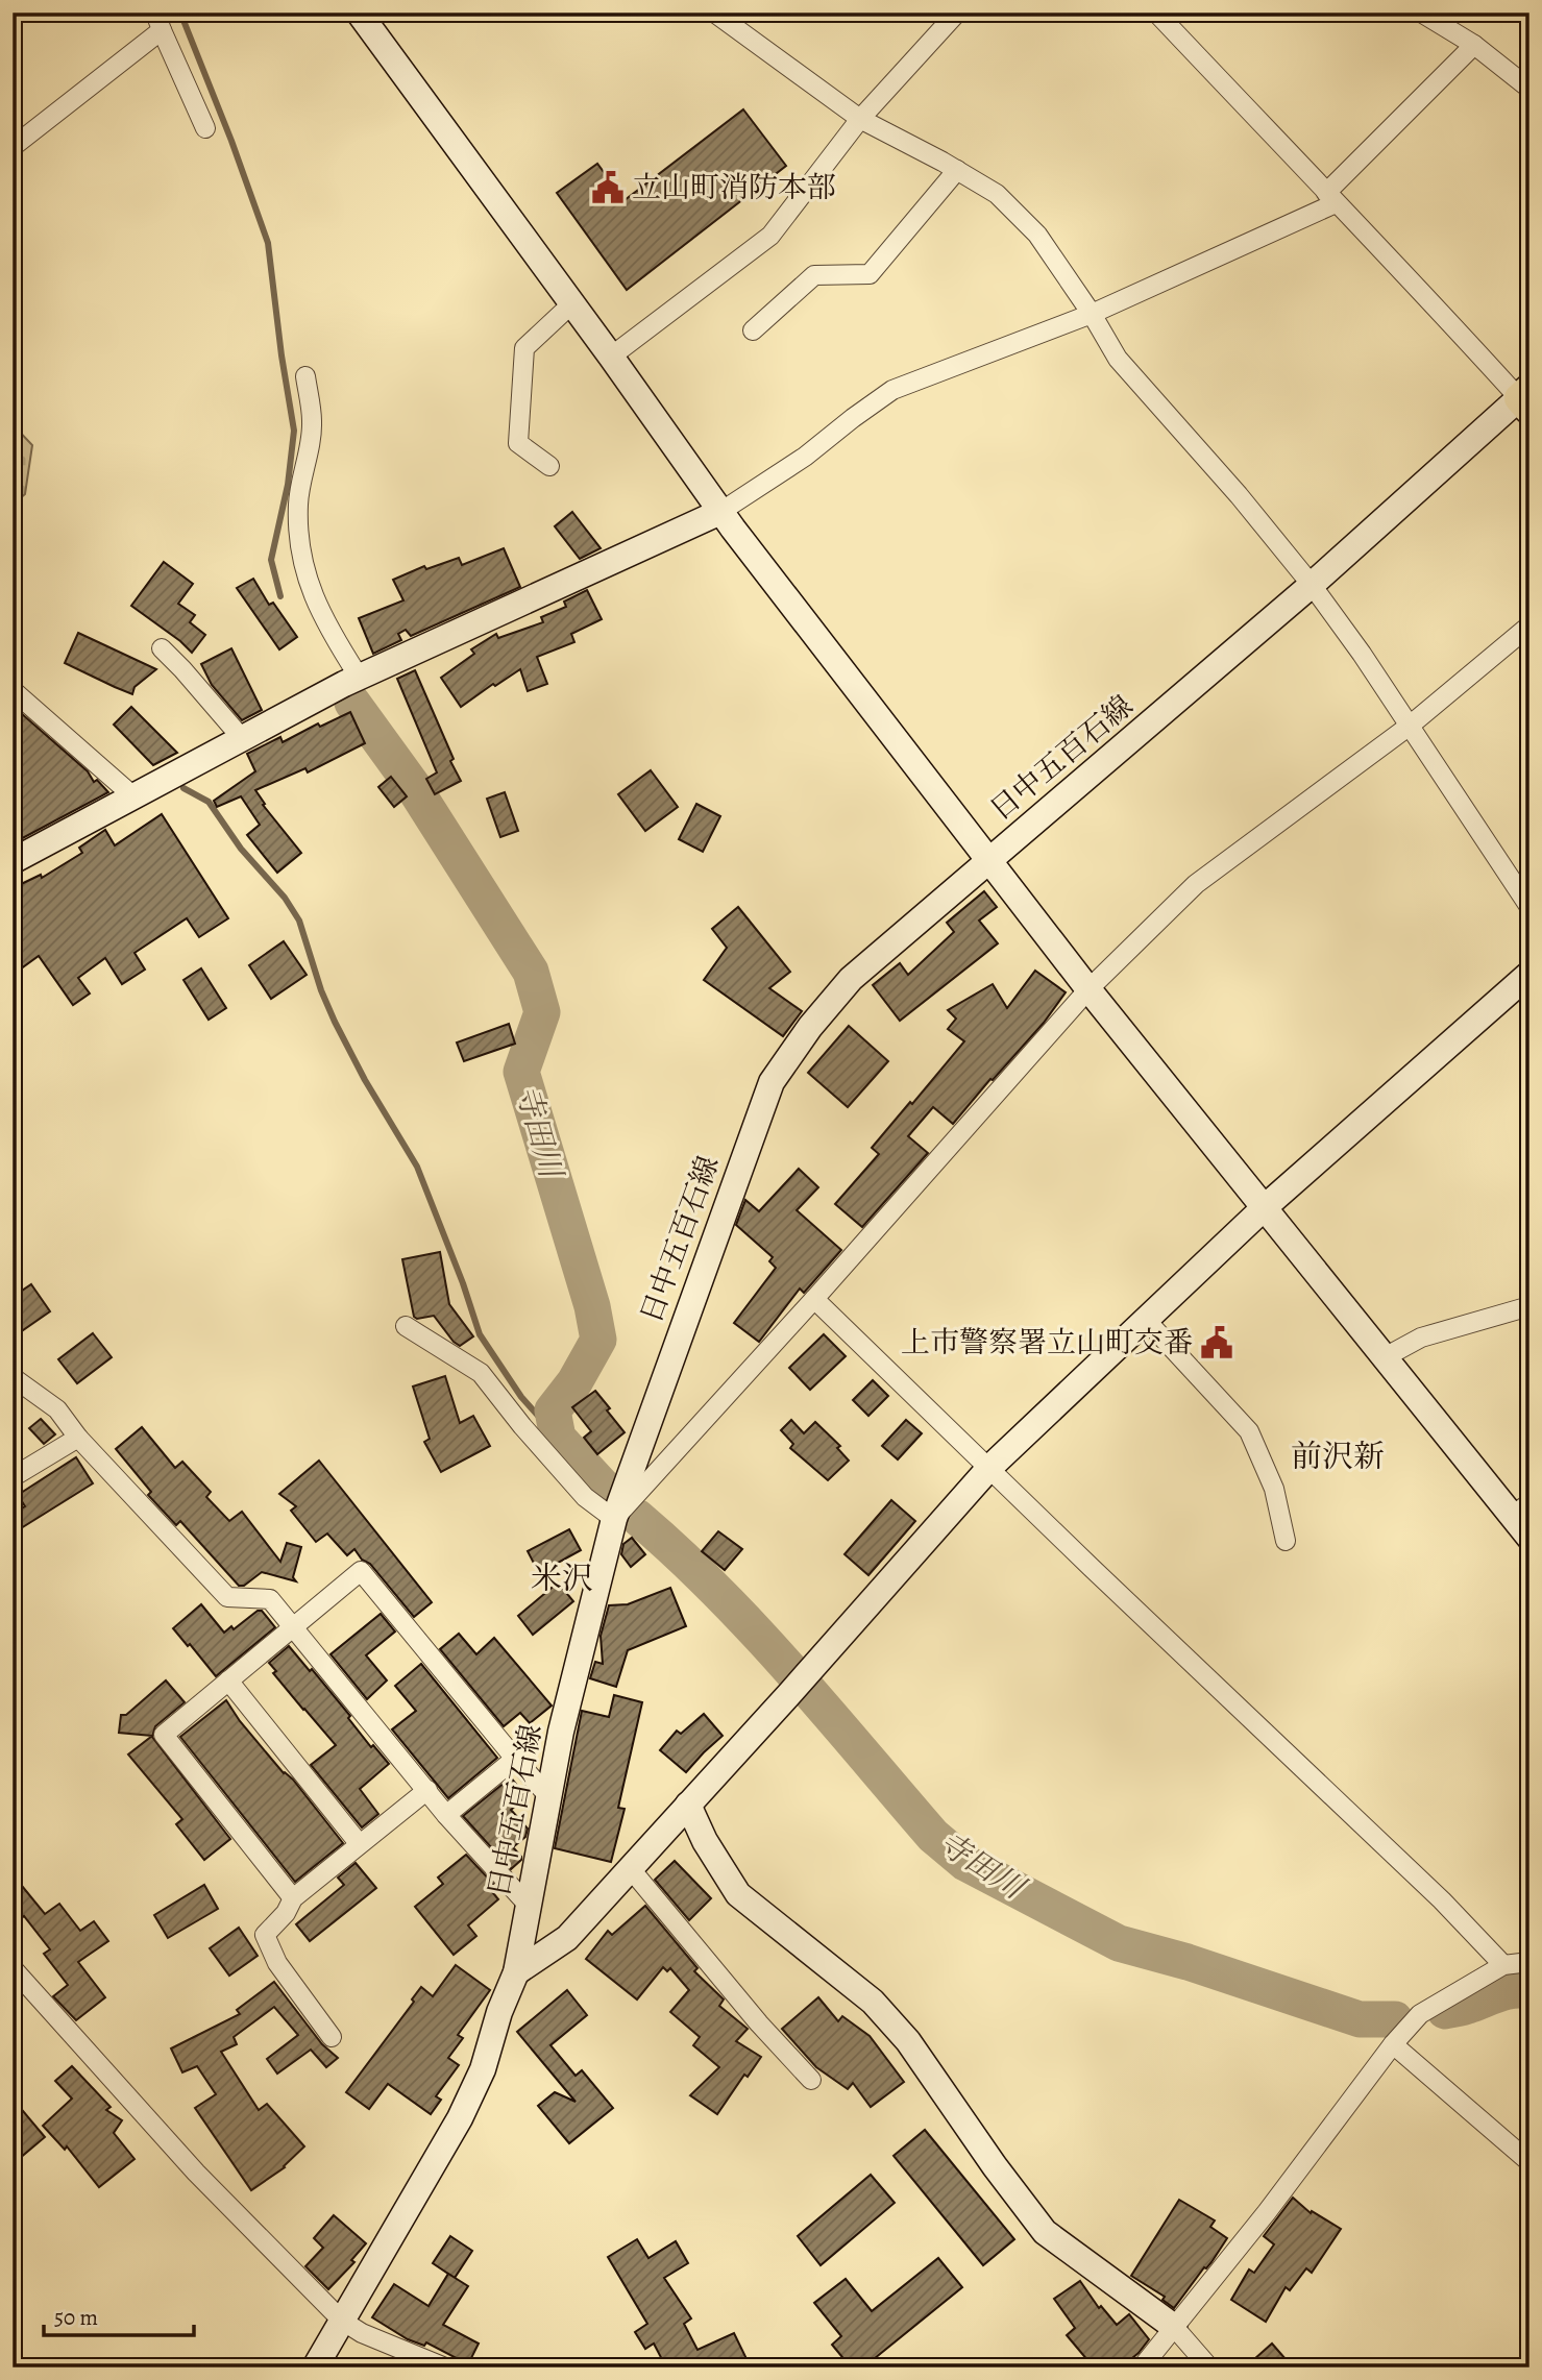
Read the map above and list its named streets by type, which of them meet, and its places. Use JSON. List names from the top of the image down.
{
  "streets": {
    "street": ["日中五百石線"]
  },
  "districts": ["前沢新", "米沢"],
  "water": ["寺田川"],
  "places": {
    "public building": ["立山町消防本部", "上市警察署立山町交番"]
  },
  "scale_bar": "50 m"
}
